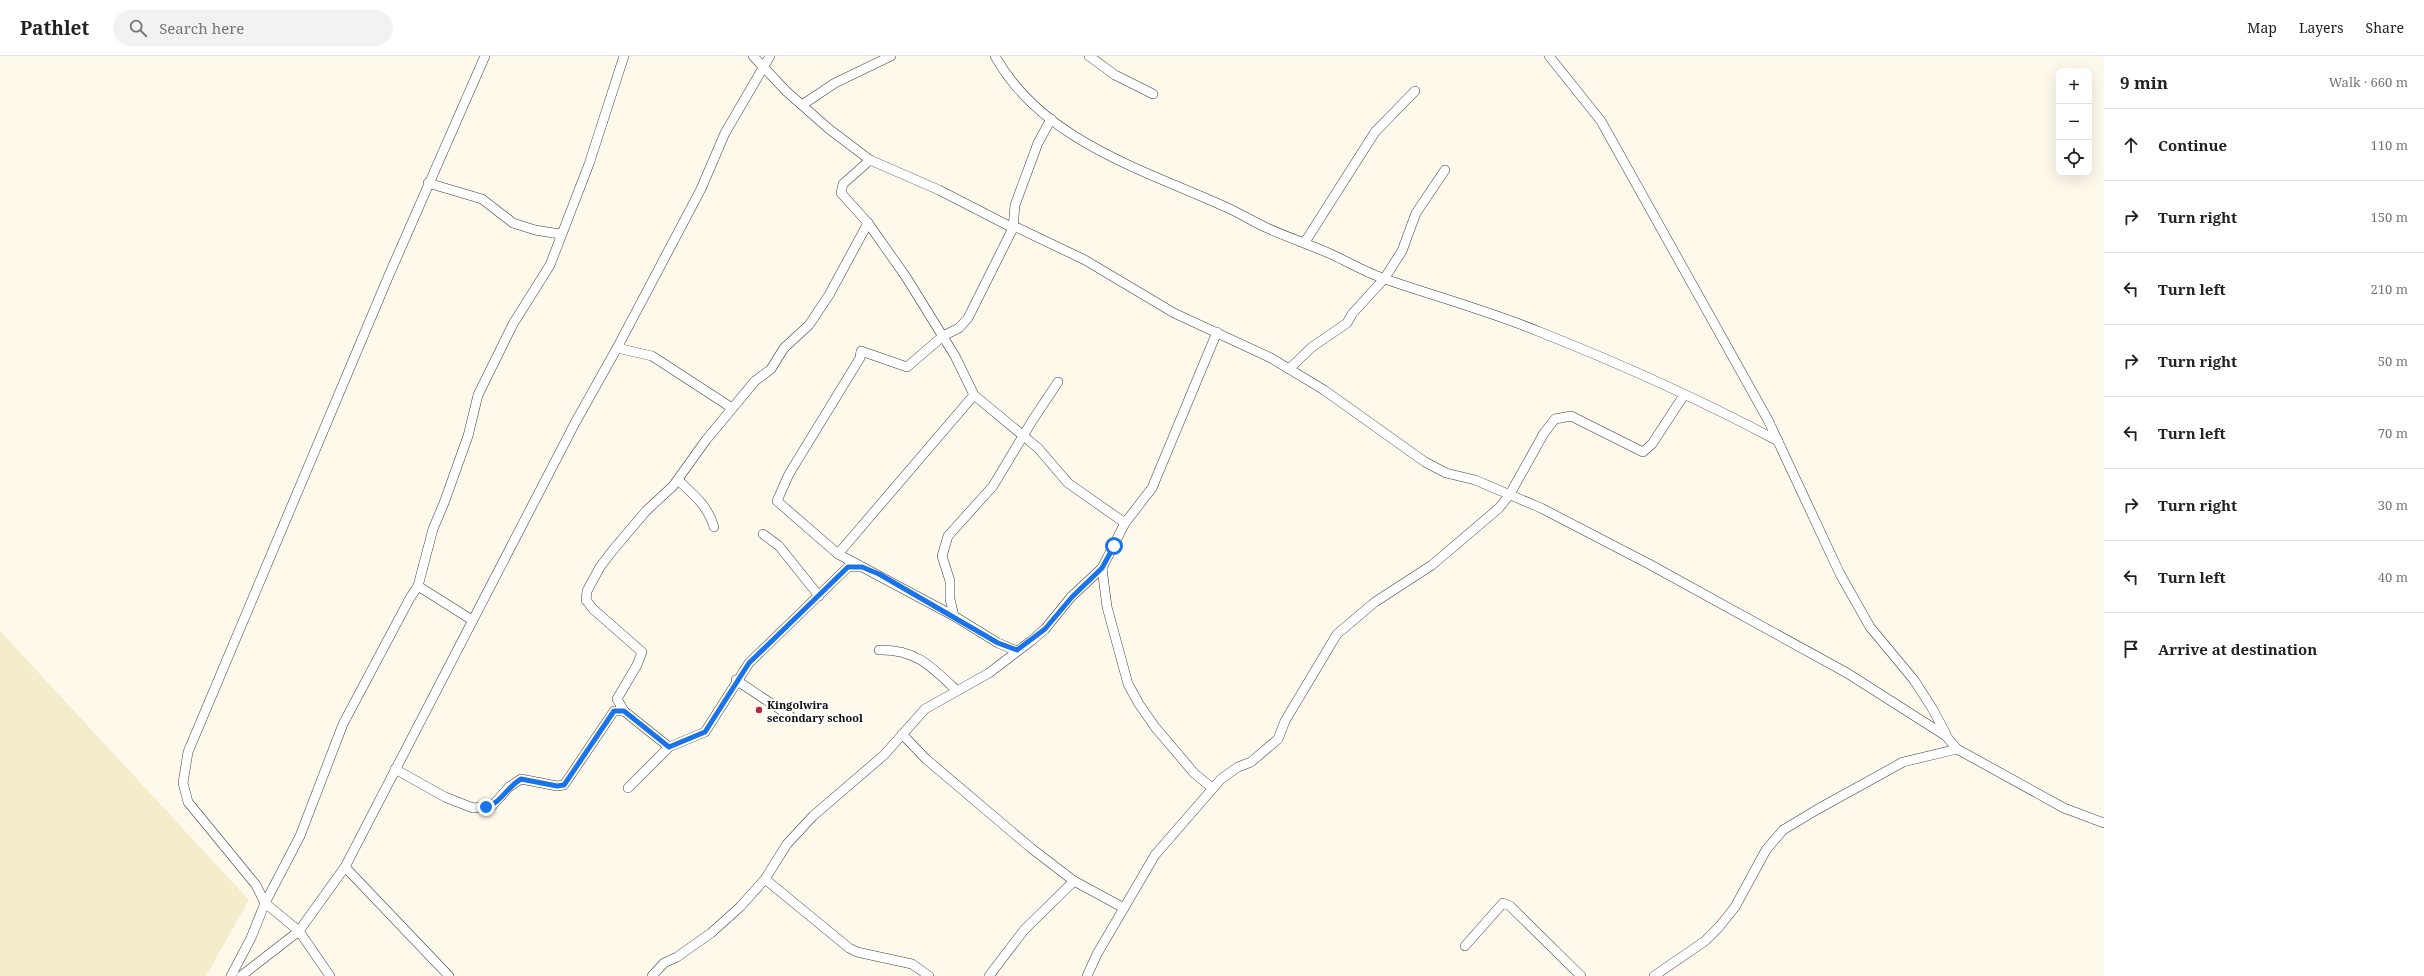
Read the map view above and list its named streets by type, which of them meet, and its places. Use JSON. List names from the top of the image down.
{
  "places": ["Kingolwira secondary school"],
  "page": {
    "header": "Pathlet",
    "search": "Search here",
    "nav": ["Map", "Layers", "Share"],
    "heading": ["9 min", "Walk · 660 m"],
    "map_buttons": ["+", "−"],
    "list": [
      ["Continue", "110 m"],
      ["Turn right", "150 m"],
      ["Turn left", "210 m"],
      ["Turn right", "50 m"],
      ["Turn left", "70 m"],
      ["Turn right", "30 m"],
      ["Turn left", "40 m"],
      "Arrive at destination"
    ]
  }
}
